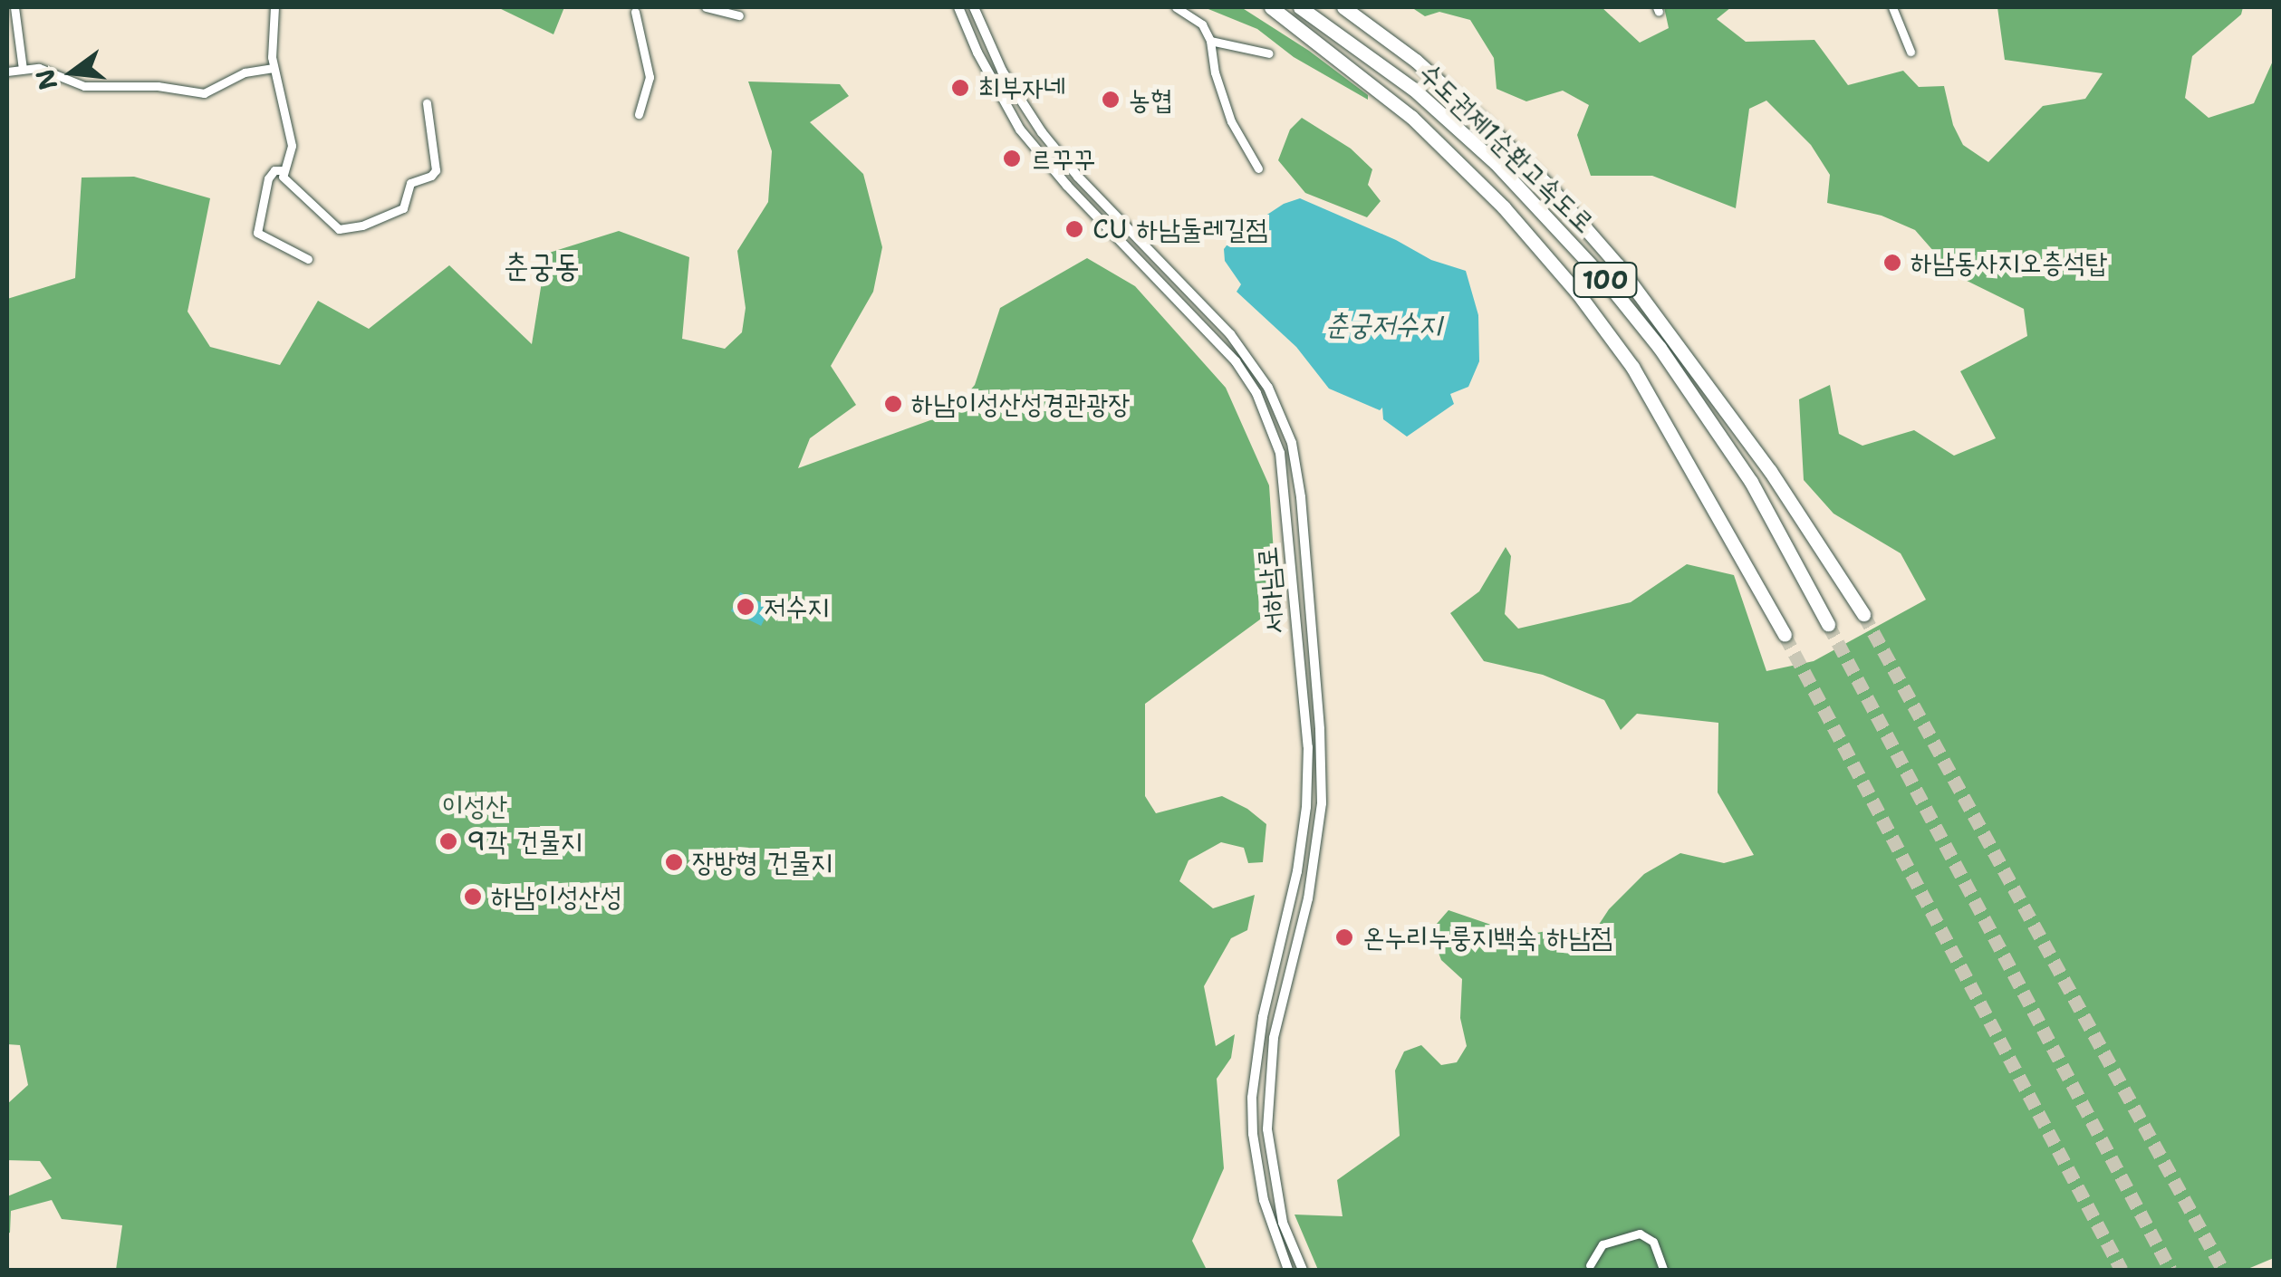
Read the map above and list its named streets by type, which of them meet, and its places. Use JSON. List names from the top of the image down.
{
  "streets": {
    "highway": ["수도권제1순환고속도로", "100"],
    "street": ["서하남로"]
  },
  "districts": ["춘궁동"],
  "water": ["춘궁저수지"],
  "parks": ["이성산"],
  "places": [
    "최부자네",
    "농협",
    "르꾸꾸",
    "CU 하남둘레길점",
    "하남동사지오층석탑",
    "하남이성산성경관광장",
    "저수지",
    "9각 건물지",
    "장방형 건물지",
    "하남이성산성",
    "온누리누룽지백숙 하남점"
  ],
  "north": "left"
}
